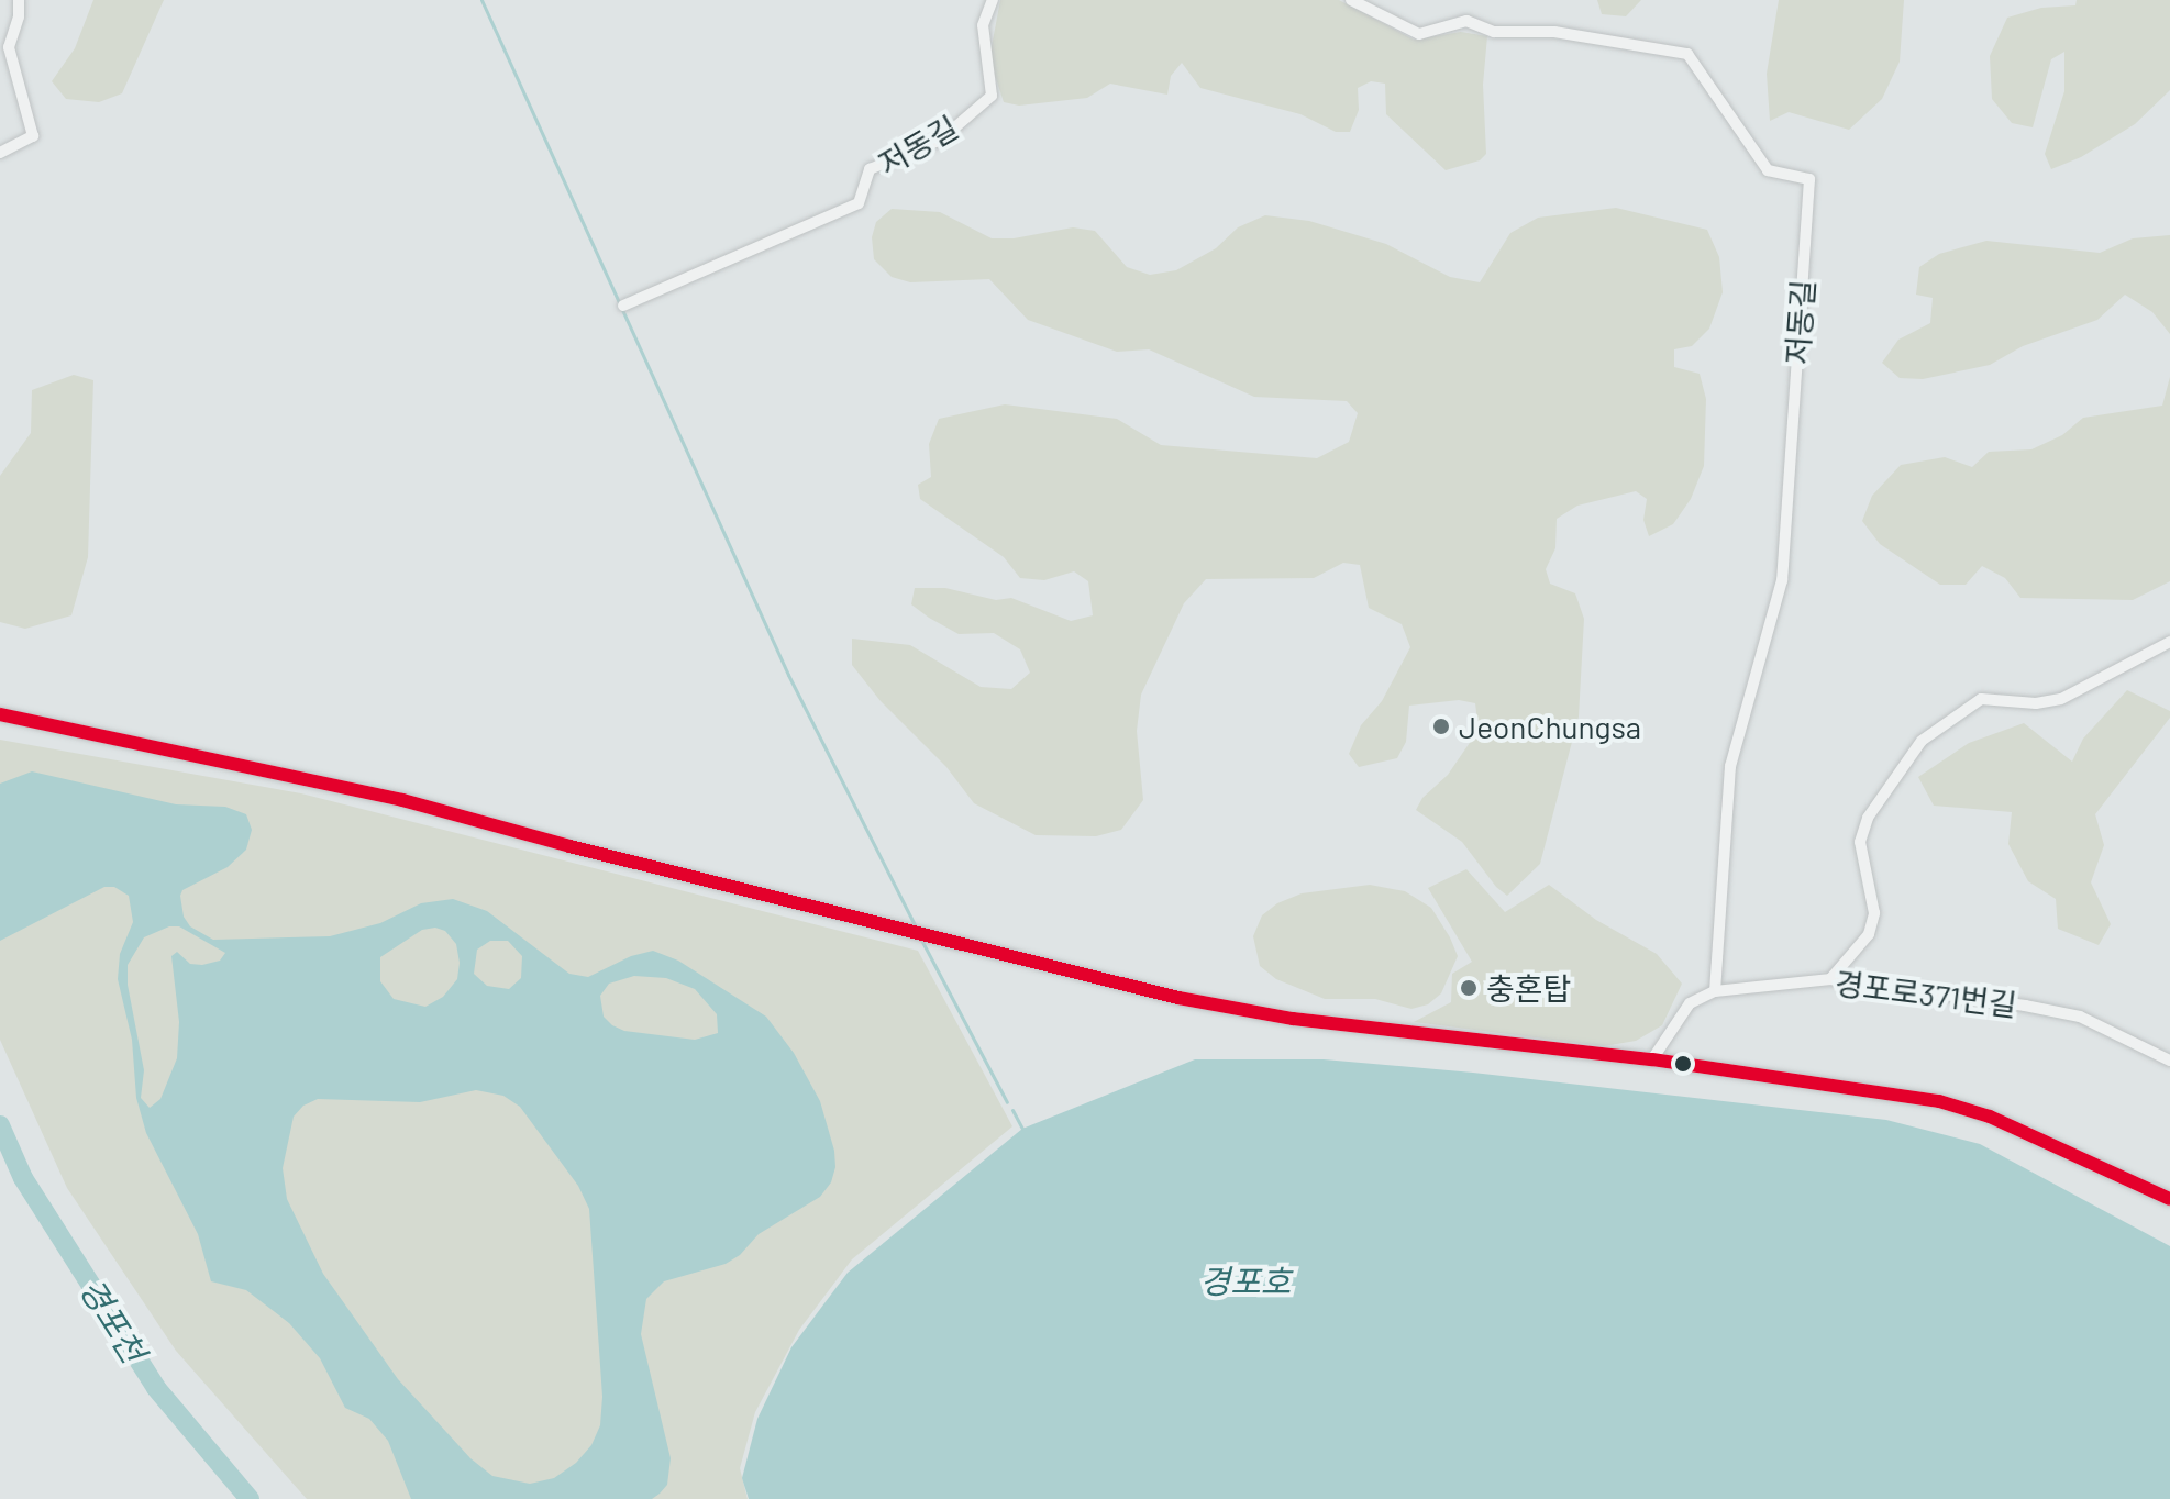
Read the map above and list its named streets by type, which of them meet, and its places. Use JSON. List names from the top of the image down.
{
  "streets": {
    "street": ["저동길", "경포로371번길"]
  },
  "crossings": [
    ["저동길", "경포로371번길"]
  ],
  "water": ["경포호", "경포천"],
  "places": ["JeonChungsa", "충혼탑"]
}
